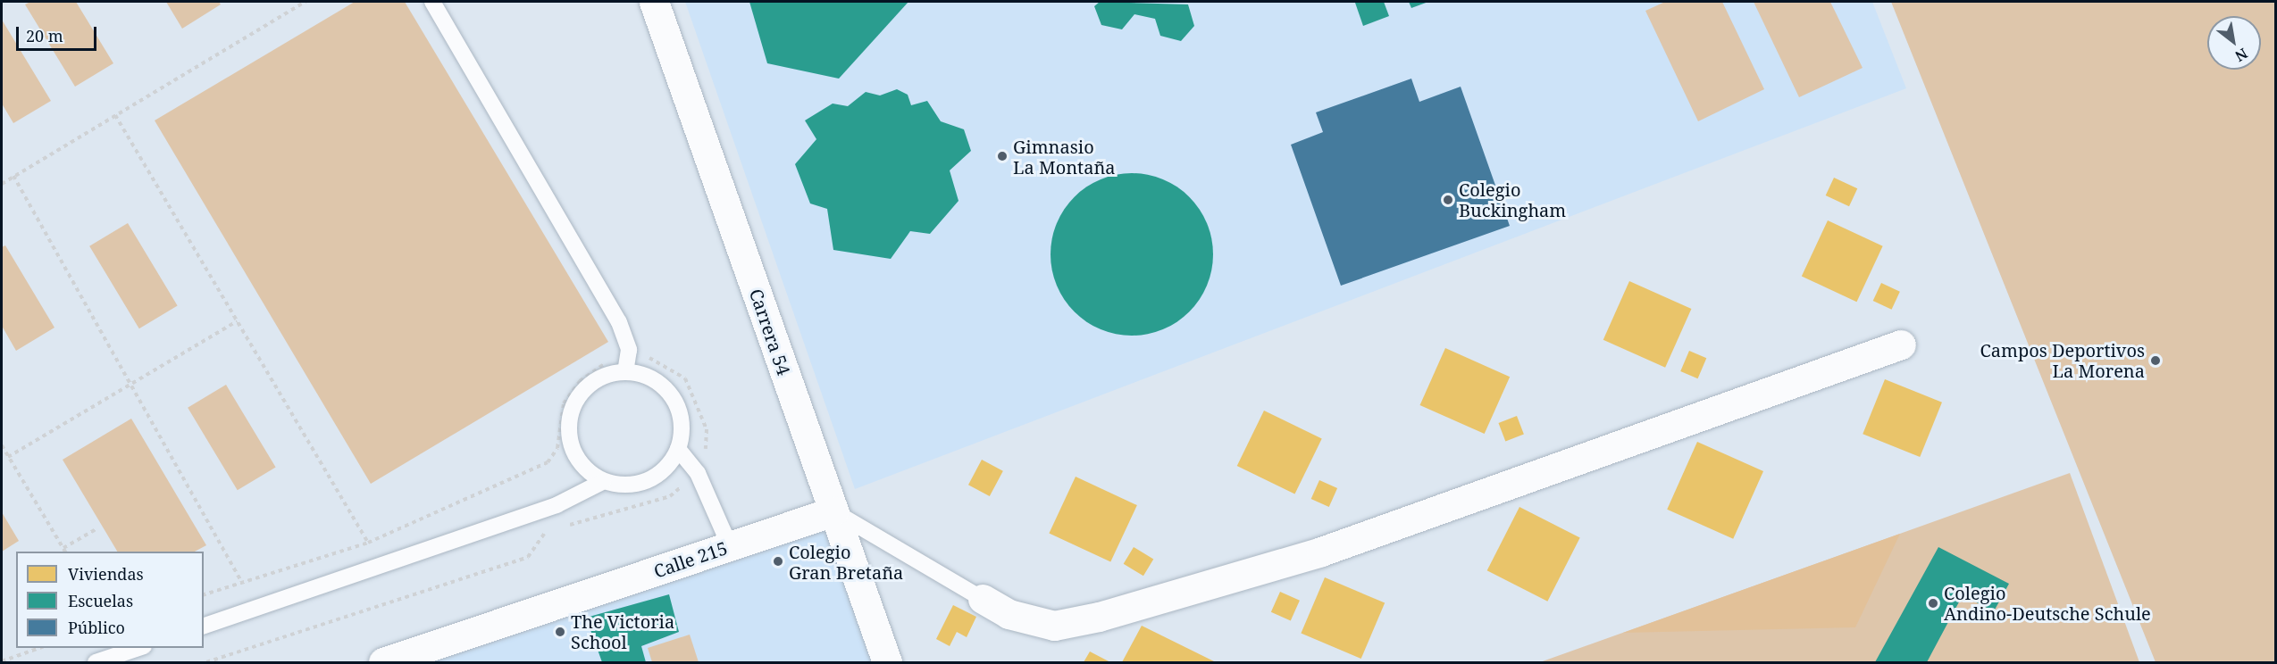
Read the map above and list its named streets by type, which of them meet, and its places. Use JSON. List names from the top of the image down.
{
  "streets": {
    "street": ["Carrera 54", "Calle 215"]
  },
  "crossings": [
    ["Carrera 54", "Calle 215"]
  ],
  "places": [
    "Gimnasio La Montaña",
    "Colegio Buckingham",
    "Campos Deportivos La Morena",
    "Colegio Gran Bretaña",
    "Colegio Andino-Deutsche Schule",
    "The Victoria School"
  ],
  "legend": ["Viviendas", "Escuelas", "Público"],
  "scale_bar": "20 m",
  "north": "bottom right"
}
